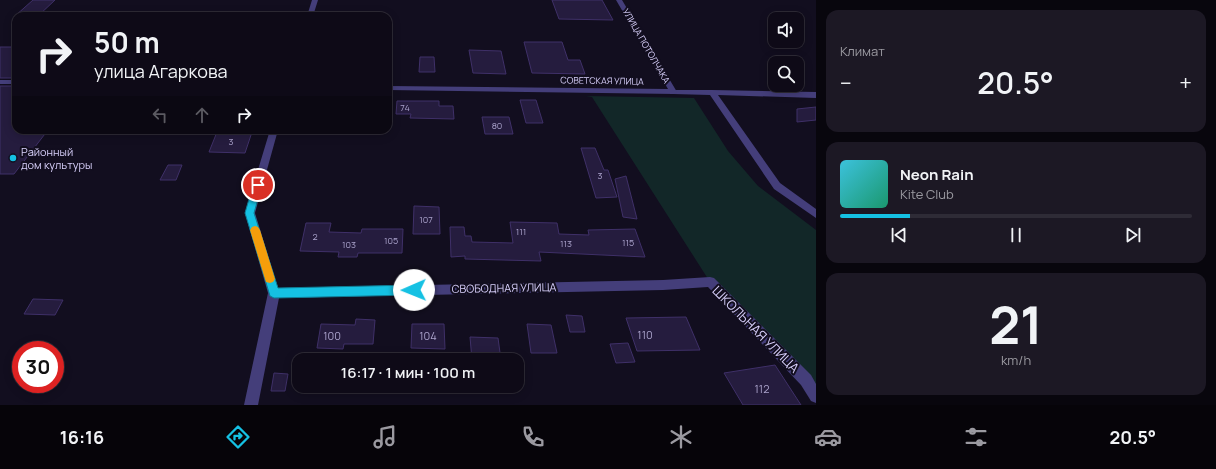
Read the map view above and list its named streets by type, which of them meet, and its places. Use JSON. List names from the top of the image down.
{
  "streets": {
    "street": [
      "УЛИЦА ПОТОЛЧАКА",
      "СОВЕТСКАЯ УЛИЦА",
      "СВОБОДНАЯ УЛИЦА",
      "ШКОЛЬНАЯ УЛИЦА"
    ]
  },
  "crossings": [
    ["УЛИЦА ПОТОЛЧАКА", "СОВЕТСКАЯ УЛИЦА"],
    ["СВОБОДНАЯ УЛИЦА", "ШКОЛЬНАЯ УЛИЦА"]
  ],
  "places": ["Районный дом культуры"],
  "house_numbers": [
    "74",
    "80",
    "3",
    "3",
    "107",
    "111",
    "2",
    "105",
    "115",
    "113",
    "103",
    "110",
    "100",
    "104",
    "112"
  ],
  "page": {
    "tile": [
      "Климат",
      ["21", "km/h"]
    ],
    "turn": ["50 m", "улица Агаркова"],
    "heat": ["−", "20.5°", "+"],
    "song": ["Neon Rain", "Kite Club"],
    "limit": "30",
    "trip": "16:17 · 1 мин · 100 m",
    "tabs": ["16:16", "20.5°"]
  }
}
